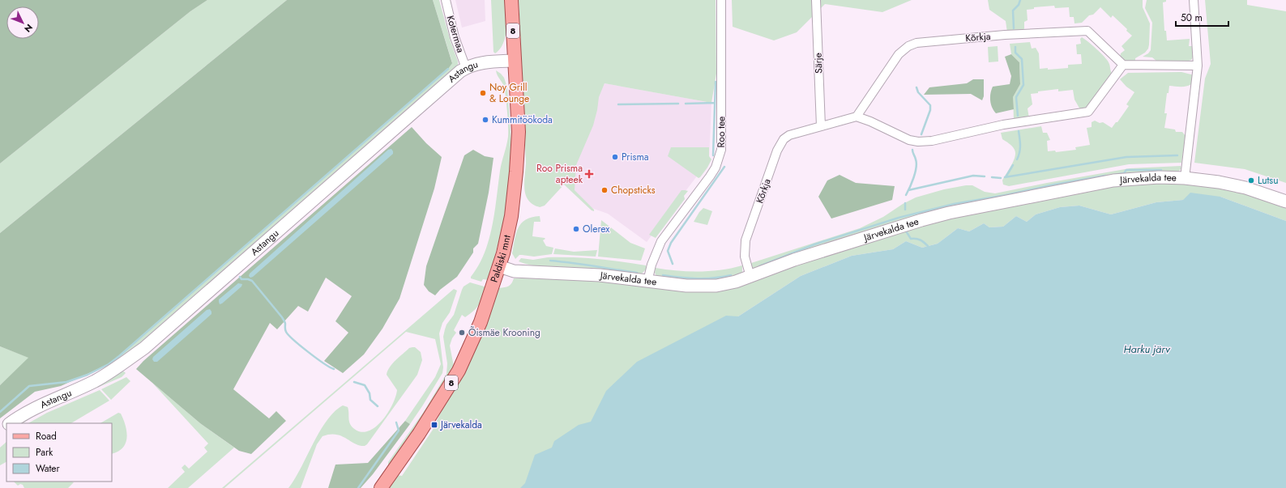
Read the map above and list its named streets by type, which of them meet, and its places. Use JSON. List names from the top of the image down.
{
  "streets": {
    "main road": ["8", "Paldiski mnt"],
    "street": [
      "Kotermaa",
      "Kõrkja",
      "Särje",
      "Astangu",
      "Roo tee",
      "Järvekalda tee"
    ]
  },
  "crossings": [
    ["Kotermaa", "Astangu"],
    ["Kõrkja", "Särje"],
    ["Kõrkja", "Järvekalda tee"],
    ["Astangu", "Paldiski mnt"],
    ["Roo tee", "Järvekalda tee"],
    ["Järvekalda tee", "Paldiski mnt"]
  ],
  "water": ["Harku järv"],
  "places": {
    "other": [
      "Noy Grill & Lounge",
      "Kummitöökoda",
      "Prisma",
      "Lutsu",
      "Chopsticks",
      "Olerex",
      "Õismäe Krooning"
    ],
    "health": ["Roo Prisma apteek"],
    "transit": ["Järvekalda"]
  },
  "legend": ["Road", "Park", "Water"],
  "scale_bar": "50 m",
  "north": "bottom right"
}
